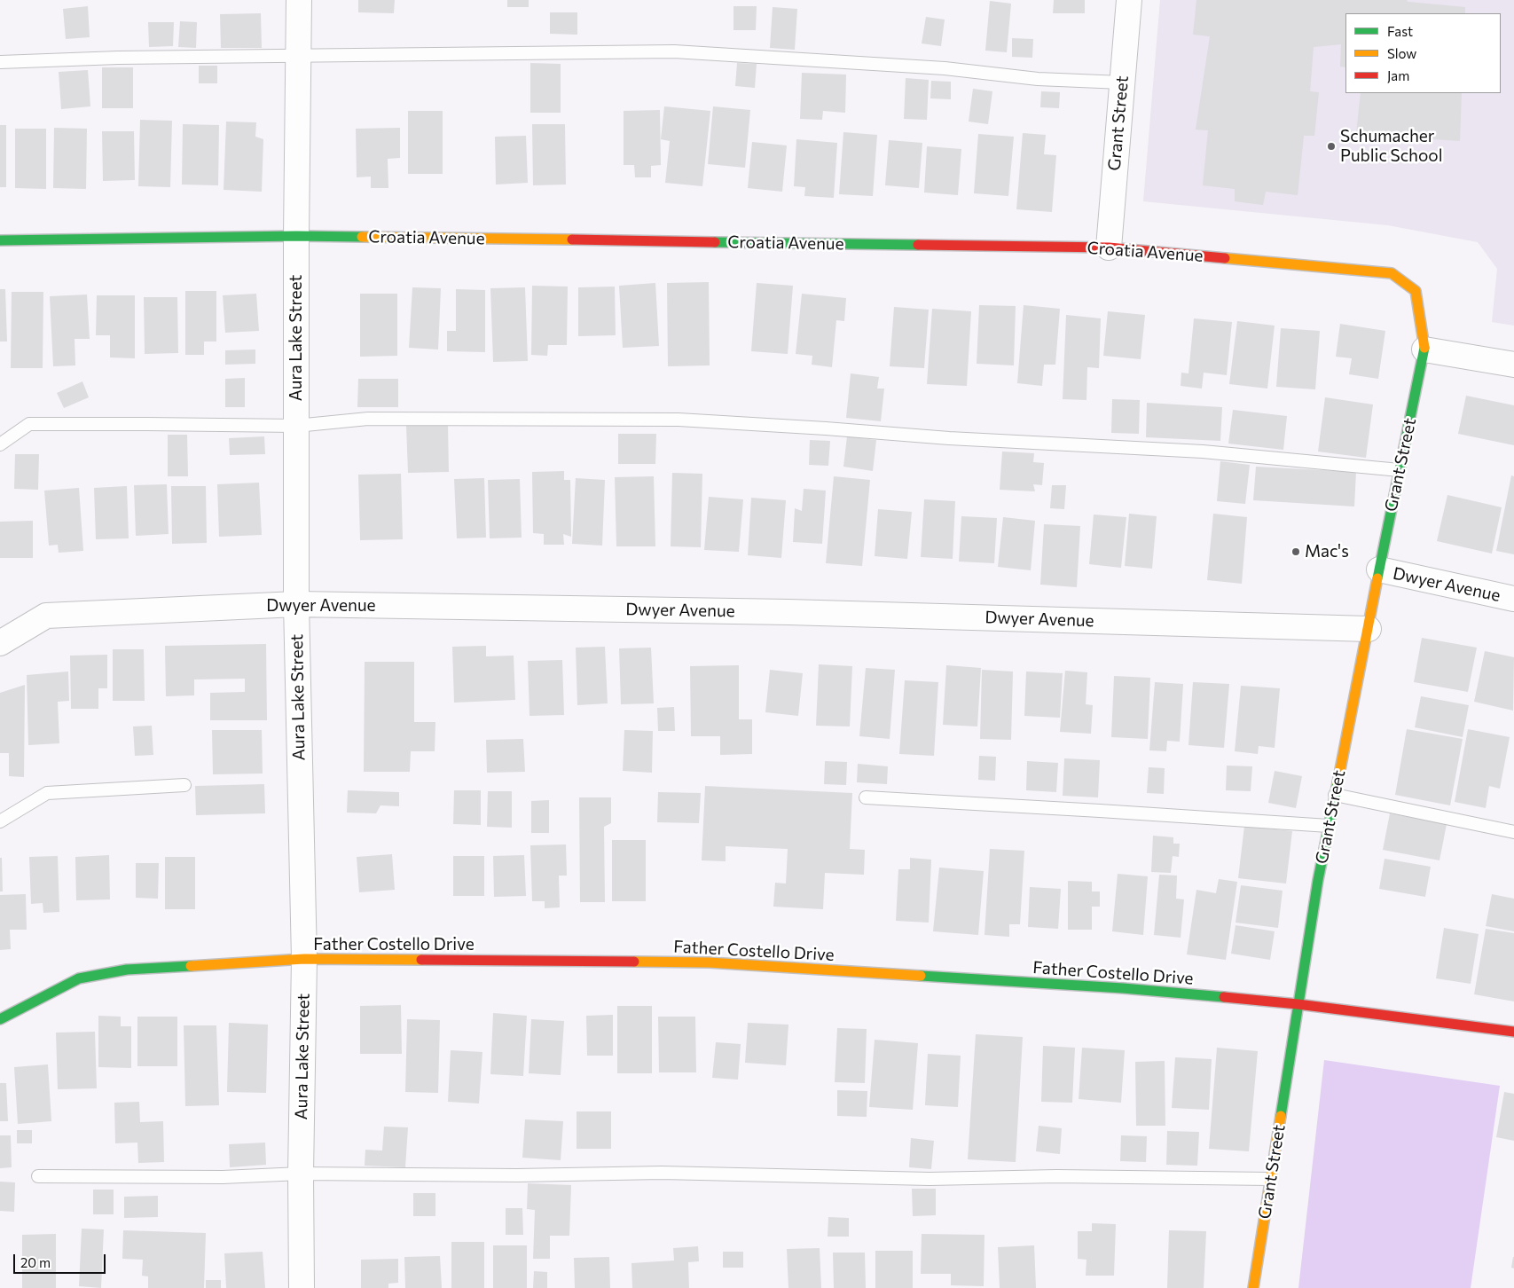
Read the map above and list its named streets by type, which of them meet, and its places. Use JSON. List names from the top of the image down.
{
  "streets": {
    "street": [
      "Grant Street",
      "Croatia Avenue",
      "Aura Lake Street",
      "Dwyer Avenue",
      "Father Costello Drive"
    ]
  },
  "crossings": [
    ["Grant Street", "Croatia Avenue"],
    ["Grant Street", "Dwyer Avenue"],
    ["Grant Street", "Father Costello Drive"],
    ["Croatia Avenue", "Aura Lake Street"],
    ["Aura Lake Street", "Dwyer Avenue"],
    ["Aura Lake Street", "Father Costello Drive"]
  ],
  "places": ["Schumacher Public School", "Mac's"],
  "legend": ["Fast", "Slow", "Jam"],
  "scale_bar": "20 m"
}
